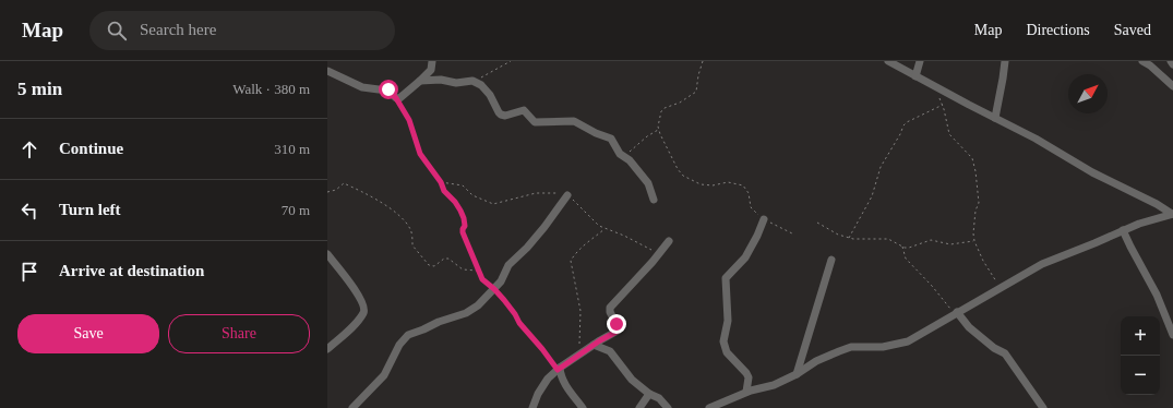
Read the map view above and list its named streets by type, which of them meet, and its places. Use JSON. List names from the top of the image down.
{
  "north": "top right",
  "page": {
    "header": "Map",
    "search": "Search here",
    "nav": ["Map", "Directions", "Saved"],
    "heading": ["5 min", "Walk · 380 m"],
    "list": [
      ["Continue", "310 m"],
      ["Turn left", "70 m"],
      "Arrive at destination"
    ],
    "buttons": ["Save", "Share"],
    "map_buttons": ["+", "−"]
  }
}
